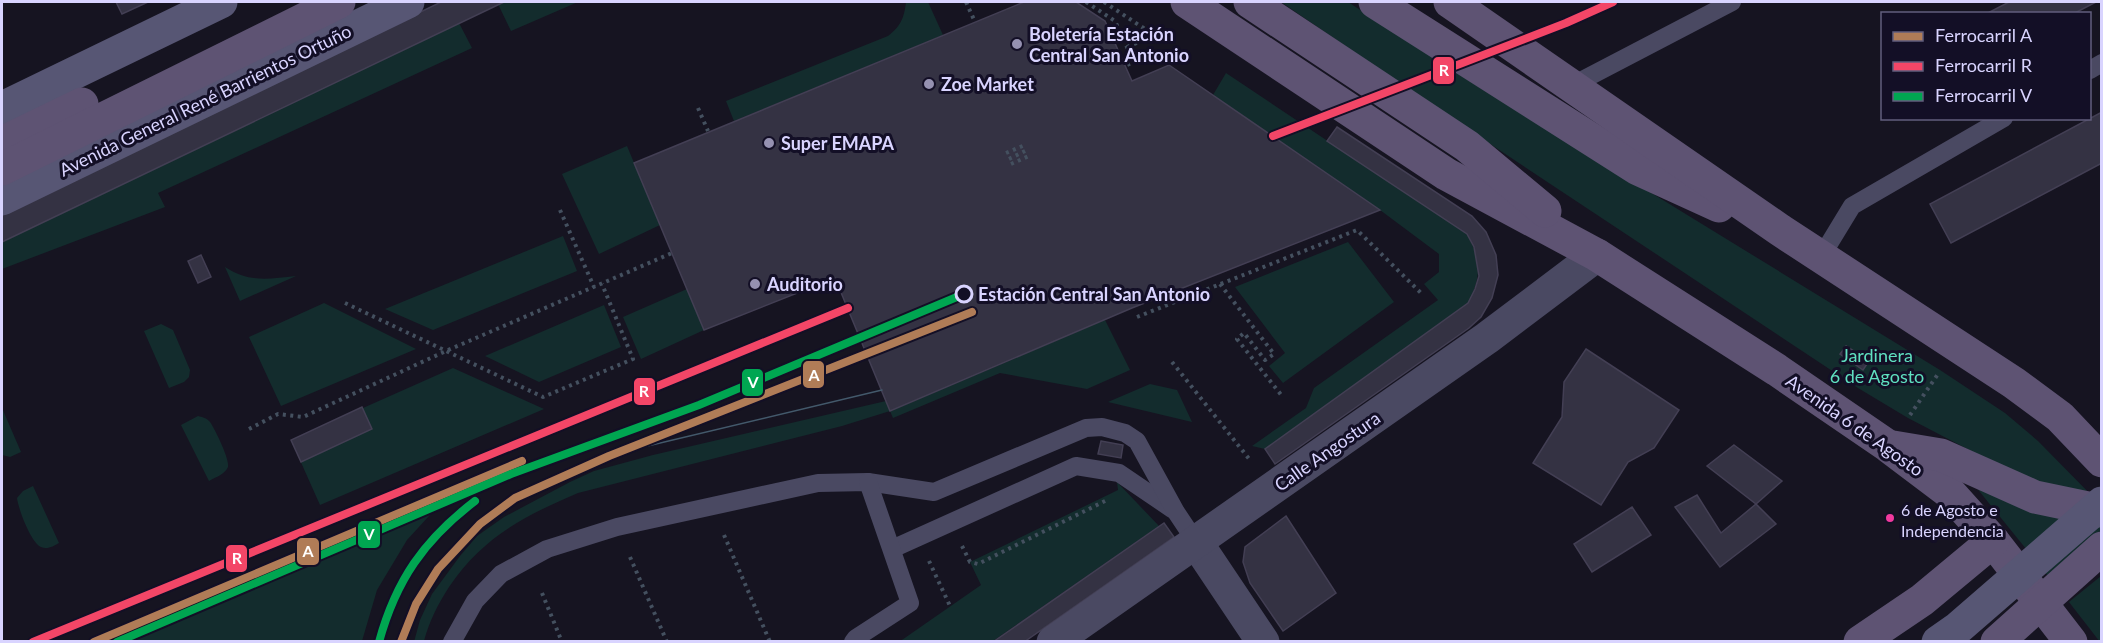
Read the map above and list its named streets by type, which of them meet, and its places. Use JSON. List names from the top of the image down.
{
  "streets": {
    "main road": ["Avenida General René Barrientos Ortuño", "Avenida 6 de Agosto"],
    "street": ["Calle Angostura"]
  },
  "crossings": [
    ["Avenida 6 de Agosto", "Calle Angostura"]
  ],
  "parks": ["Jardinera 6 de Agosto"],
  "places": [
    "Boletería Estación Central San Antonio",
    "Zoe Market",
    "Super EMAPA",
    "Auditorio",
    "Estación Central San Antonio",
    "6 de Agosto e Independencia"
  ],
  "lines": ["rail line R", "rail line V", "rail line A"],
  "legend": ["Ferrocarril A", "Ferrocarril R", "Ferrocarril V"]
}
